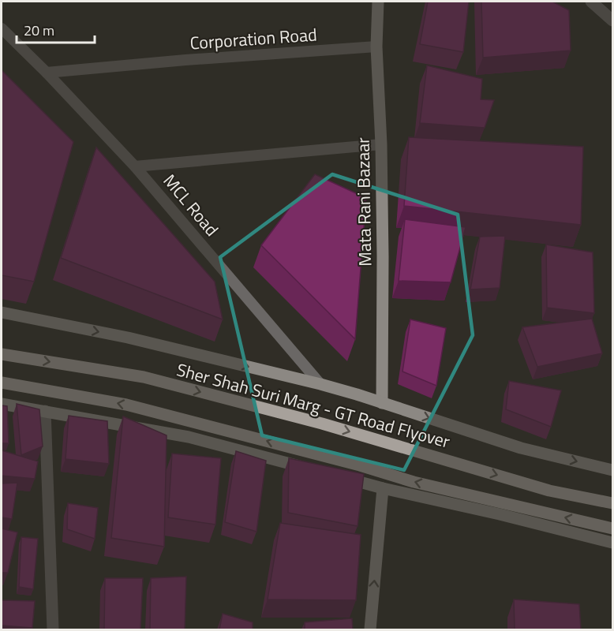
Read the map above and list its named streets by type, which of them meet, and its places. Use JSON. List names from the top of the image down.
{
  "streets": {
    "main road": ["Sher Shah Suri Marg - GT Road Flyover"],
    "street": ["Mata Rani Bazaar"],
    "lane": ["Corporation Road", "MCL Road"]
  },
  "crossings": [
    ["Corporation Road", "Mata Rani Bazaar"],
    ["Corporation Road", "MCL Road"]
  ],
  "scale_bar": "20 m"
}
